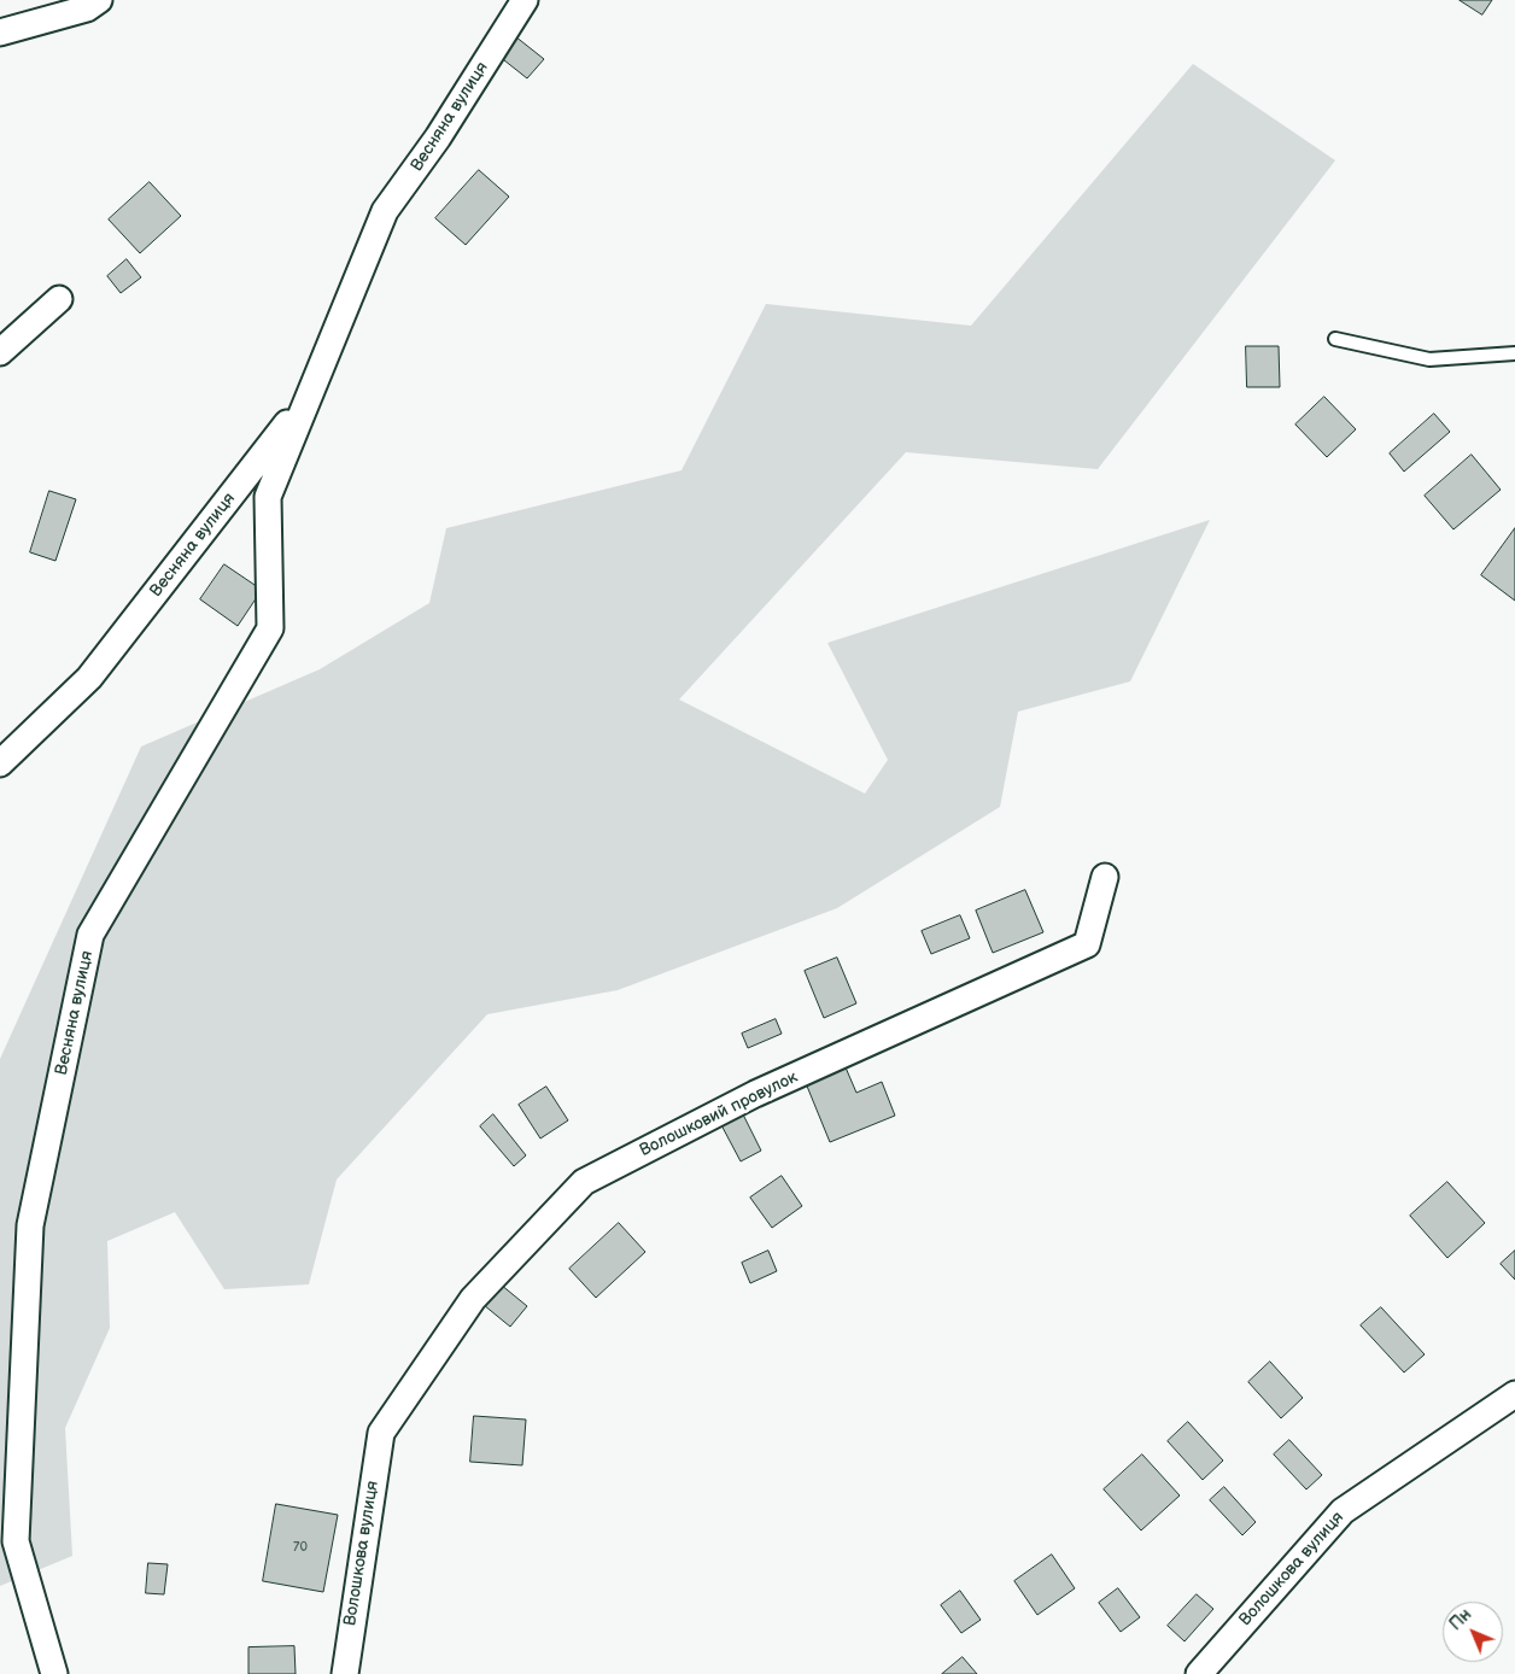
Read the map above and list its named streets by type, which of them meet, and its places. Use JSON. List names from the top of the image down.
{
  "streets": {
    "street": ["Весняна вулиця", "Волошковий провулок", "Волошкова вулиця"]
  },
  "crossings": [
    ["Волошковий провулок", "Волошкова вулиця"]
  ],
  "house_numbers": ["70"],
  "north": "top left"
}
